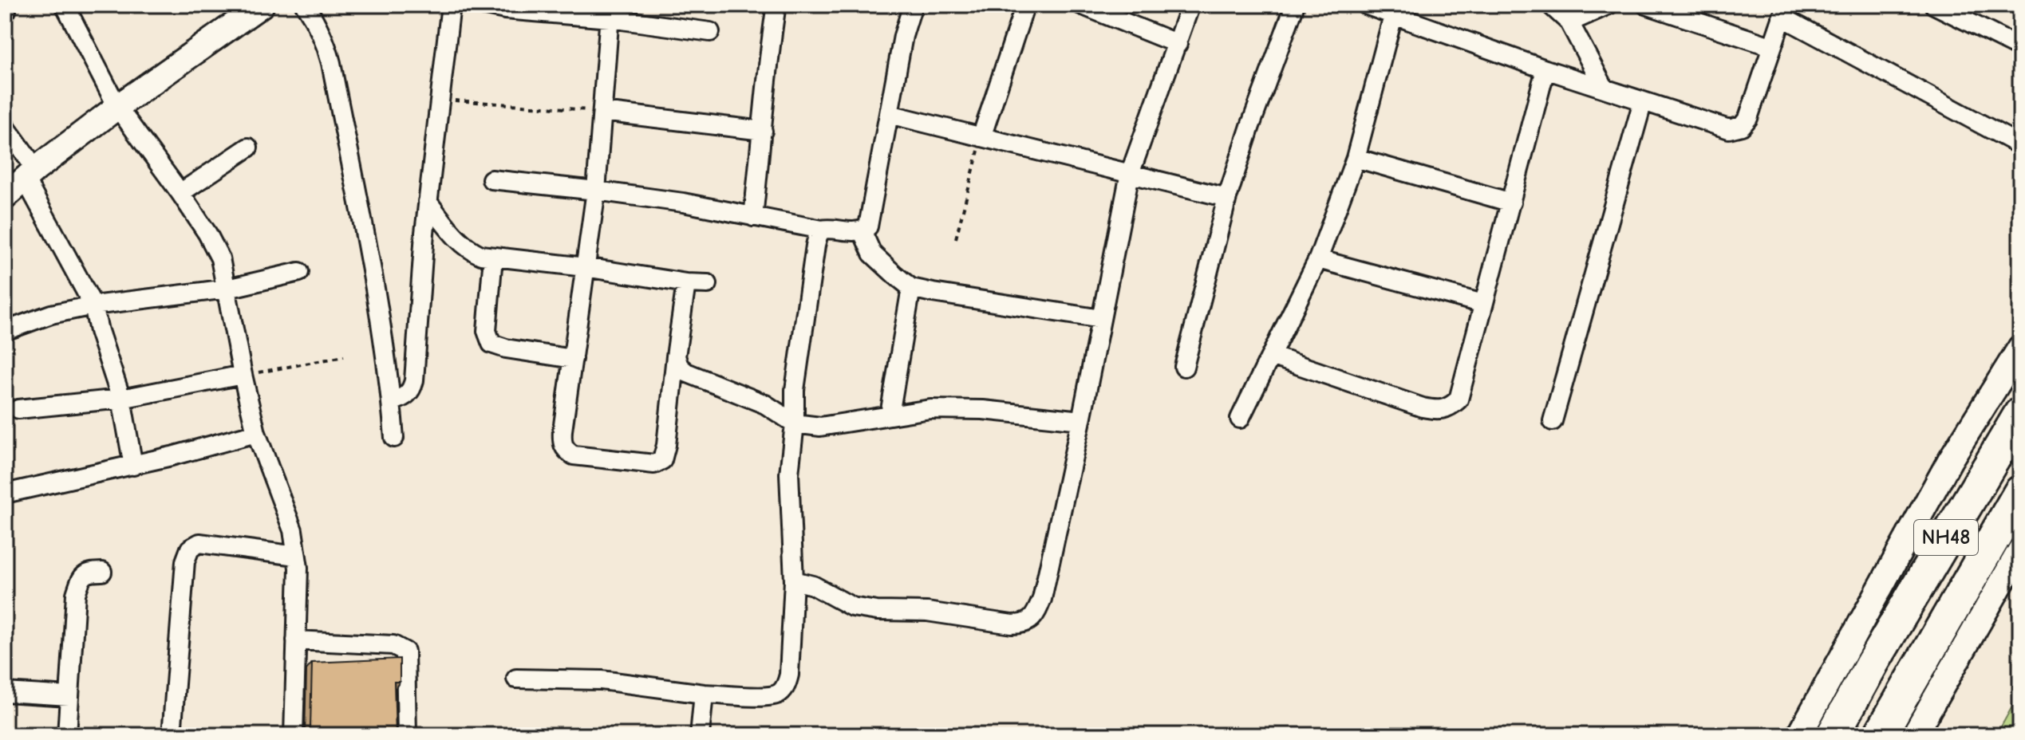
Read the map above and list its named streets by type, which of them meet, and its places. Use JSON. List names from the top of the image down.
{
  "streets": {
    "highway": ["NH48"]
  }
}
